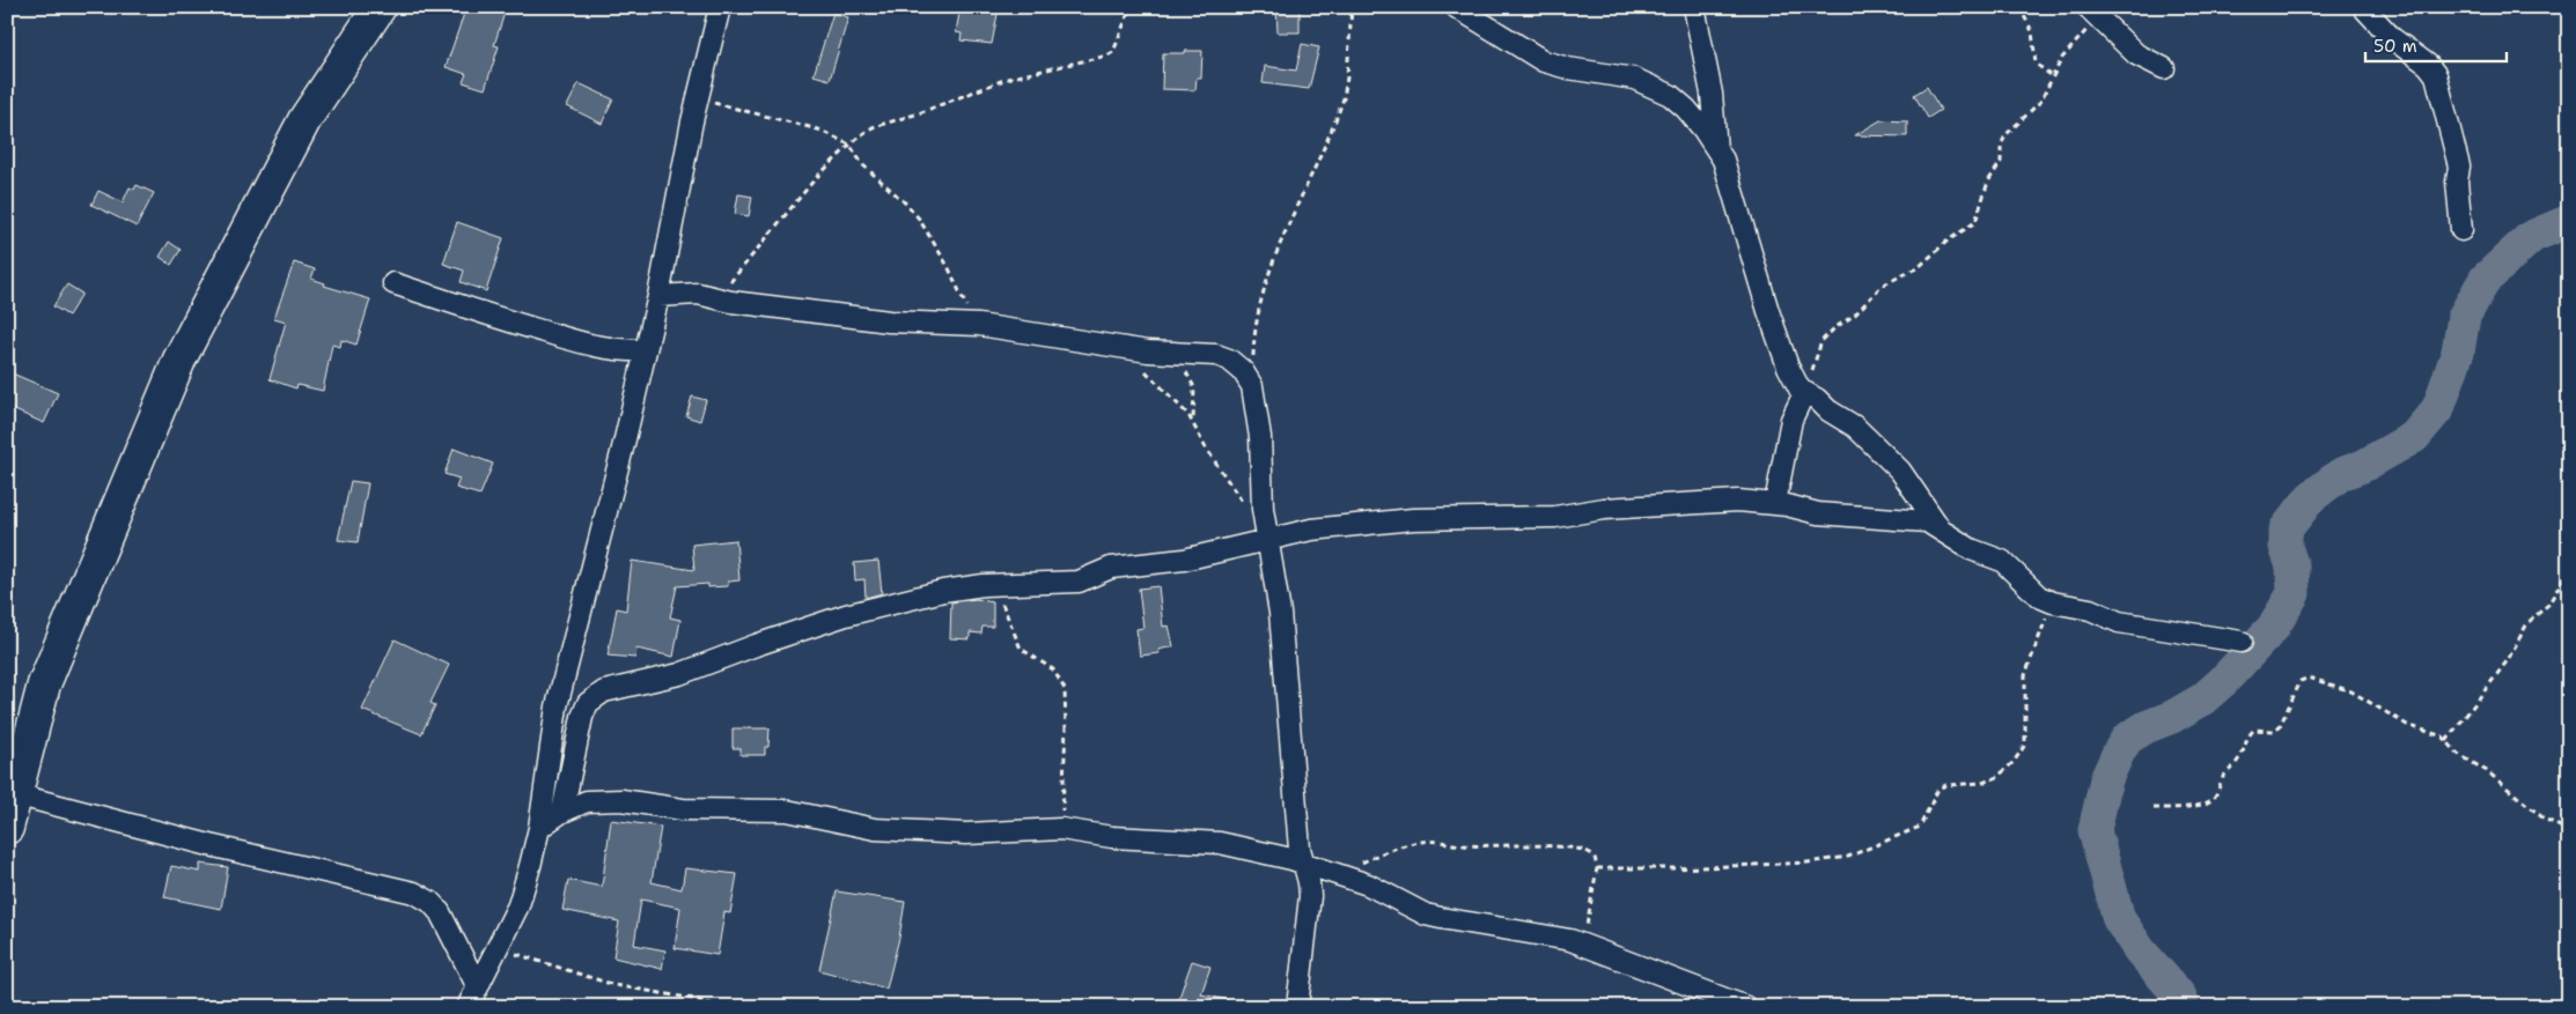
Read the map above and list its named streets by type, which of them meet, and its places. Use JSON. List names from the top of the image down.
{
  "scale_bar": "50 m"
}
